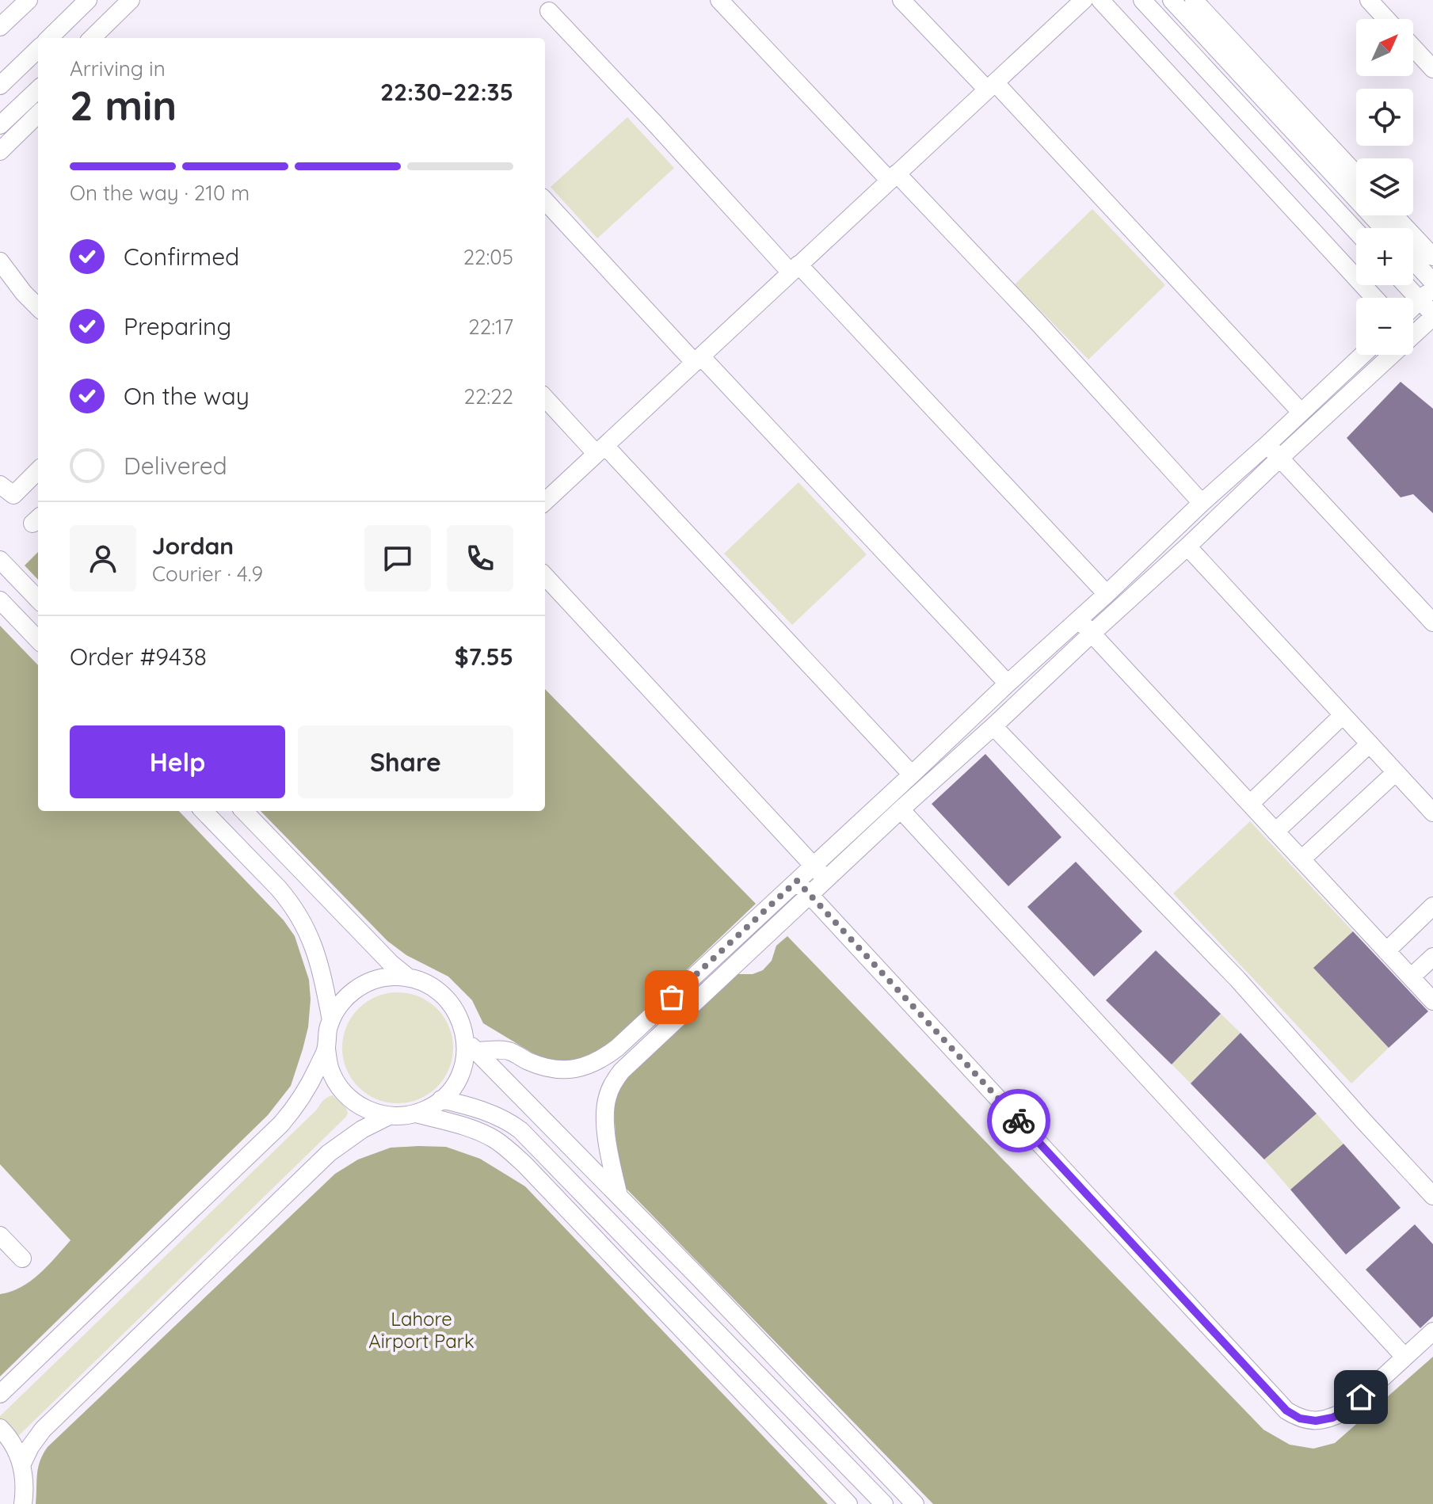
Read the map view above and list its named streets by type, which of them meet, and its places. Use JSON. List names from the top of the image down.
{
  "parks": ["Lahore Airport Park"],
  "north": "top right",
  "page": {
    "map_buttons": ["+", "−"],
    "heading": ["2 min", "Arriving in", "22:30–22:35"],
    "panel": [
      "Jordan",
      "Courier · 4.9",
      "Order #9438",
      "$7.55"
    ],
    "bar": "On the way · 210 m",
    "list": [
      ["Confirmed", "22:05"],
      ["Preparing", "22:17"],
      ["On the way", "22:22"],
      "Delivered"
    ],
    "buttons": ["Help", "Share"]
  }
}
